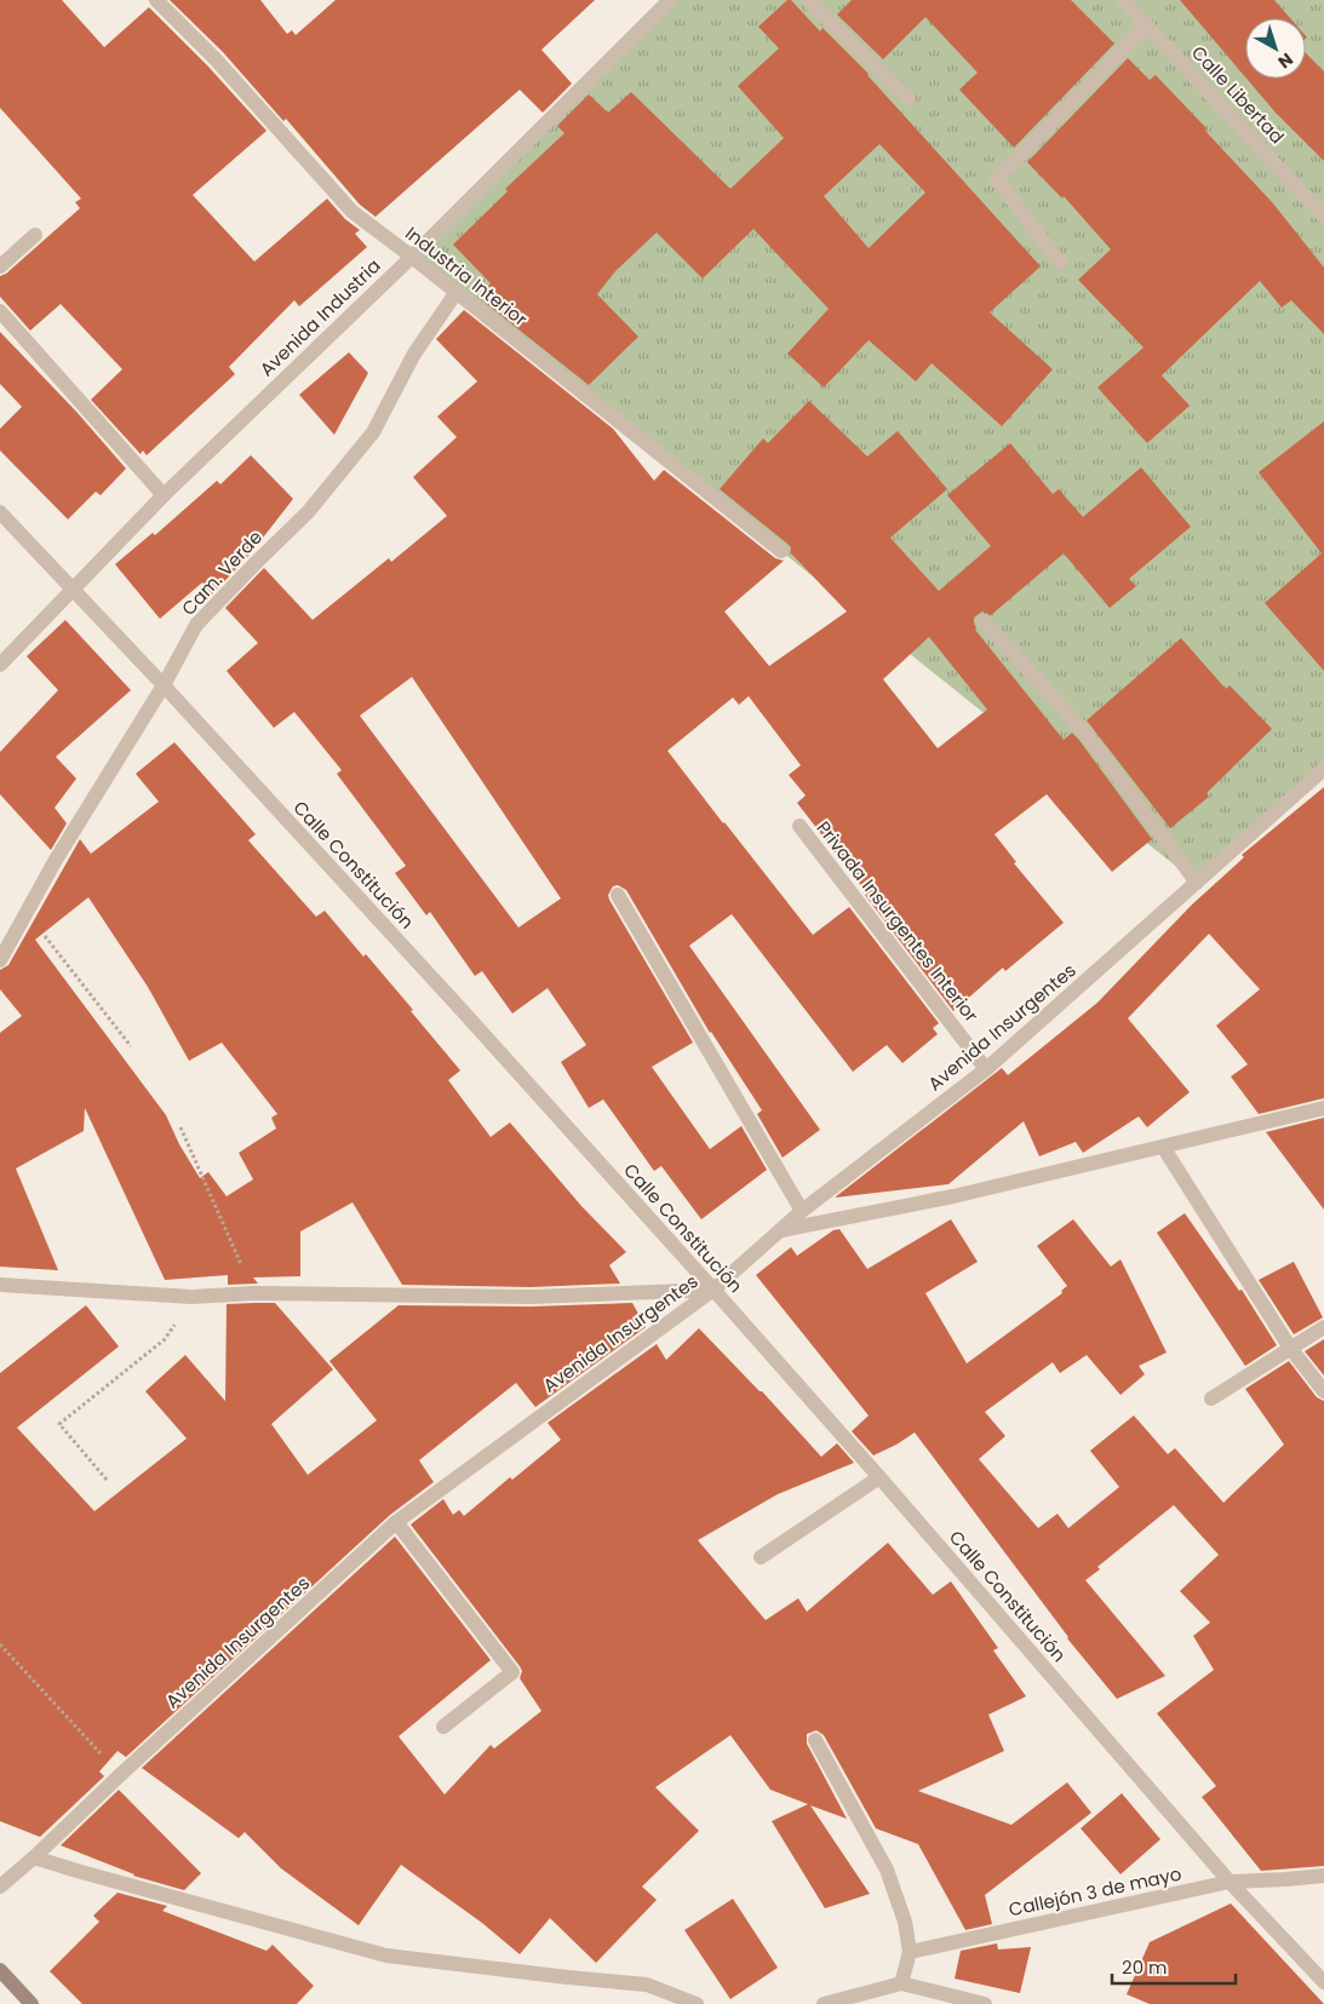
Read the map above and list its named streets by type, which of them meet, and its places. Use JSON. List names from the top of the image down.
{
  "streets": {
    "street": [
      "Calle Libertad",
      "Industria Interior",
      "Avenida Industria",
      "Cam. Verde",
      "Calle Constitución",
      "Privada Insurgentes Interior",
      "Avenida Insurgentes",
      "Callejón 3 de mayo"
    ]
  },
  "crossings": [
    ["Industria Interior", "Avenida Industria"],
    ["Industria Interior", "Cam. Verde"],
    ["Avenida Industria", "Calle Constitución"],
    ["Cam. Verde", "Calle Constitución"],
    ["Calle Constitución", "Avenida Insurgentes"],
    ["Calle Constitución", "Callejón 3 de mayo"],
    ["Privada Insurgentes Interior", "Avenida Insurgentes"]
  ],
  "scale_bar": "20 m",
  "north": "bottom right"
}
